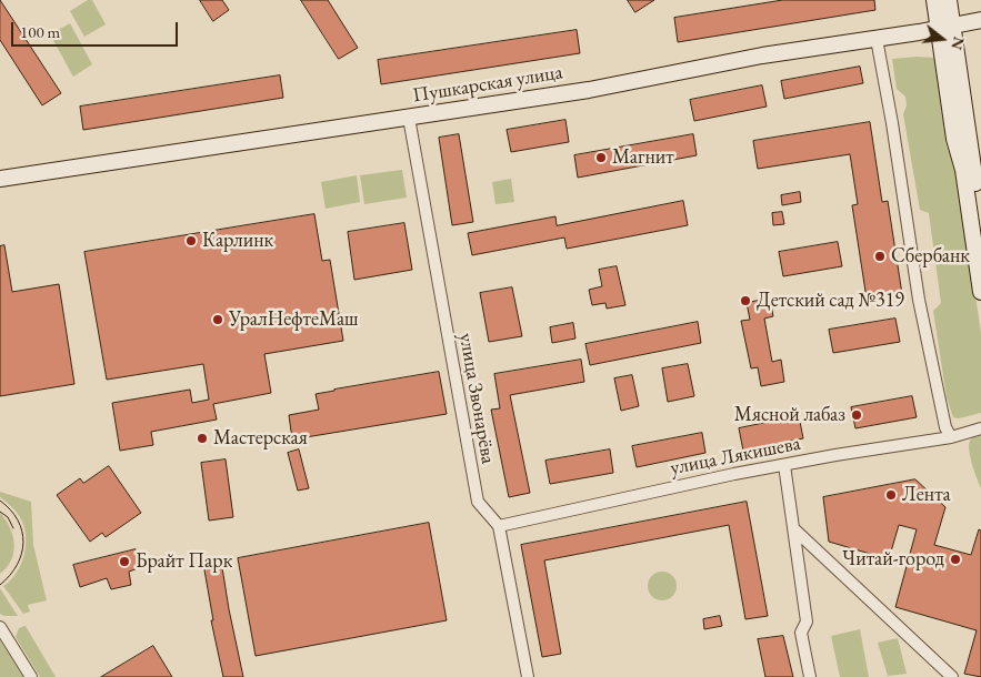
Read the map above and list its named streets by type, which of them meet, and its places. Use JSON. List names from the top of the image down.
{
  "streets": {
    "main road": ["Пушкарская улица"],
    "street": ["улица Звонарёва", "улица Лякишева"]
  },
  "crossings": [
    ["Пушкарская улица", "улица Звонарёва"],
    ["улица Звонарёва", "улица Лякишева"]
  ],
  "places": [
    "Магнит",
    "Карлинк",
    "Сбербанк",
    "Детский сад №319",
    "УралНефтеМаш",
    "Мясной лабаз",
    "Мастерская",
    "Лента",
    "Читай-город",
    "Брайт Парк"
  ],
  "scale_bar": "100 m",
  "north": "right"
}
